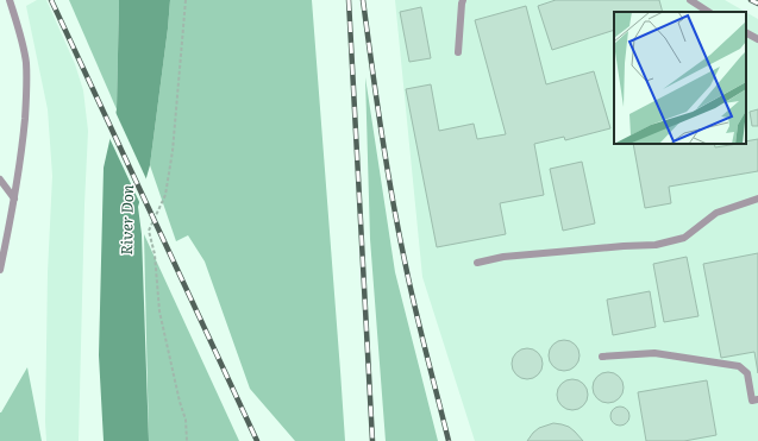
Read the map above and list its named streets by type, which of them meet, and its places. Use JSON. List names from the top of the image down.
{
  "water": ["River Don"]
}
